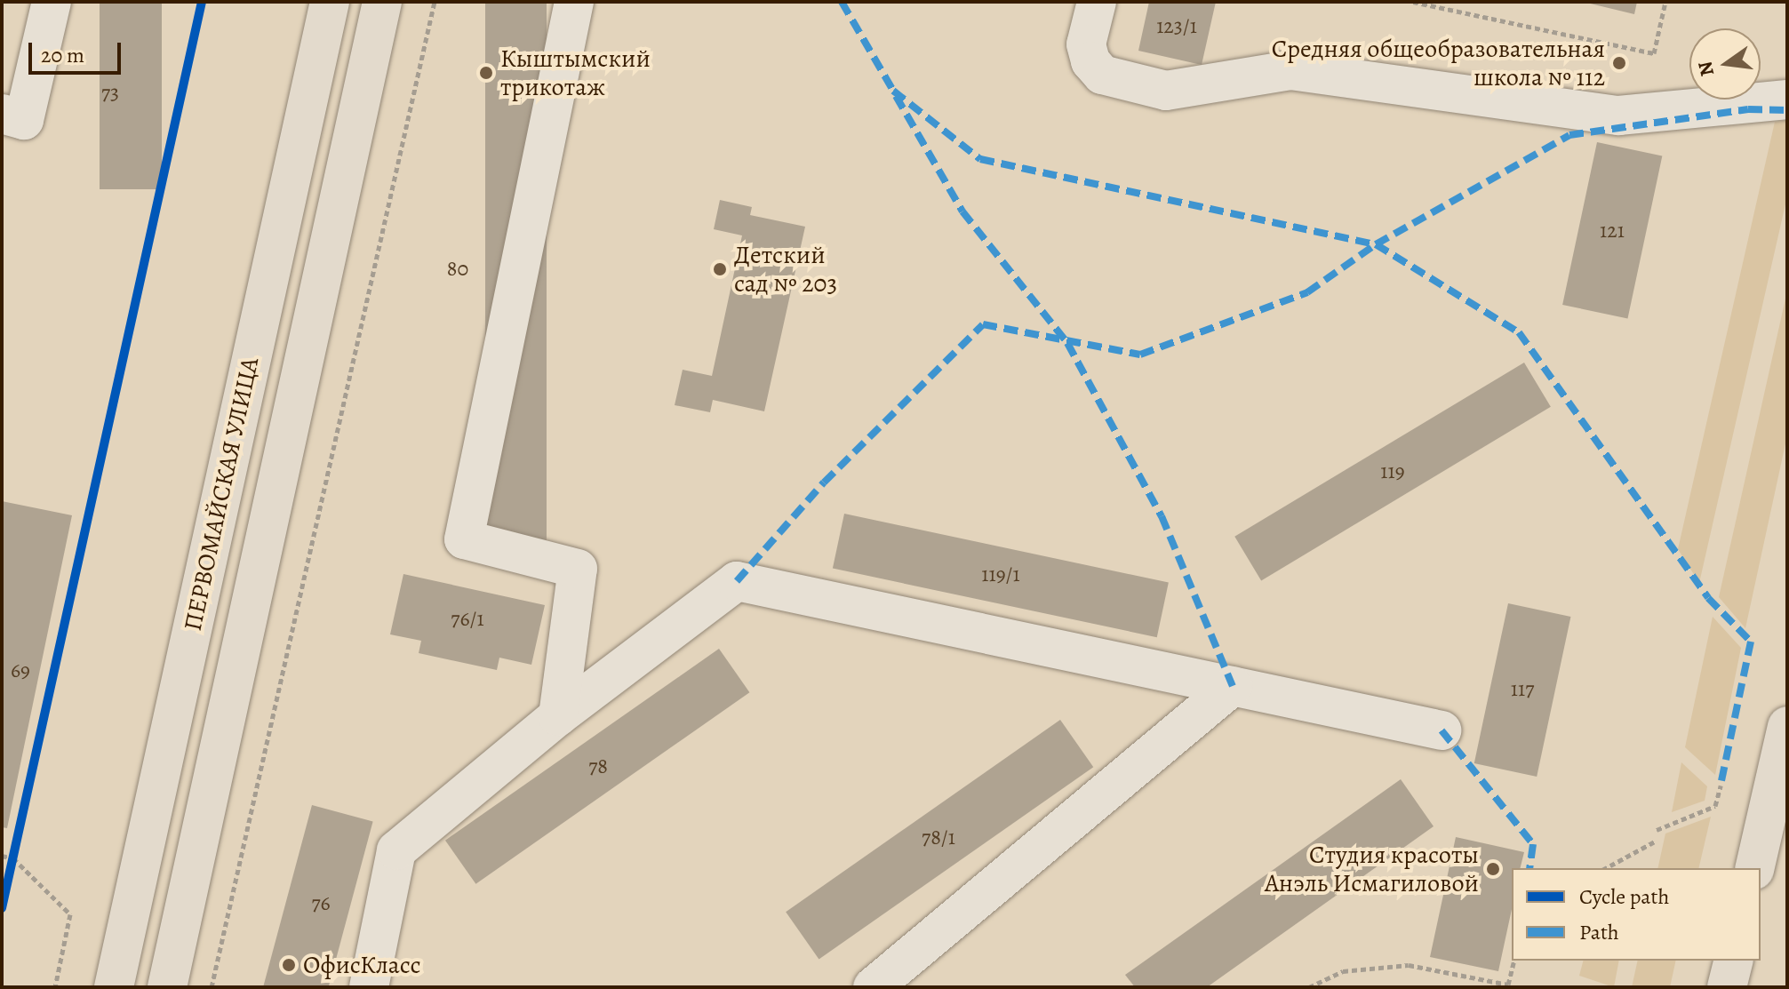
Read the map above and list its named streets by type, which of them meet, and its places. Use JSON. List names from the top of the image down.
{
  "streets": {
    "main road": ["ПЕРВОМАЙСКАЯ УЛИЦА"]
  },
  "places": [
    "Средняя общеобразовательная школа № 112",
    "Кыштымский трикотаж",
    "Детский сад № 203",
    "Студия красоты Анэль Исмагиловой",
    "ОфисКласс"
  ],
  "house_numbers": [
    "123/1",
    "73",
    "121",
    "80",
    "119",
    "119/1",
    "76/1",
    "69",
    "117",
    "78",
    "78/1",
    "76"
  ],
  "legend": ["Cycle path", "Path"],
  "scale_bar": "20 m",
  "north": "left"
}
